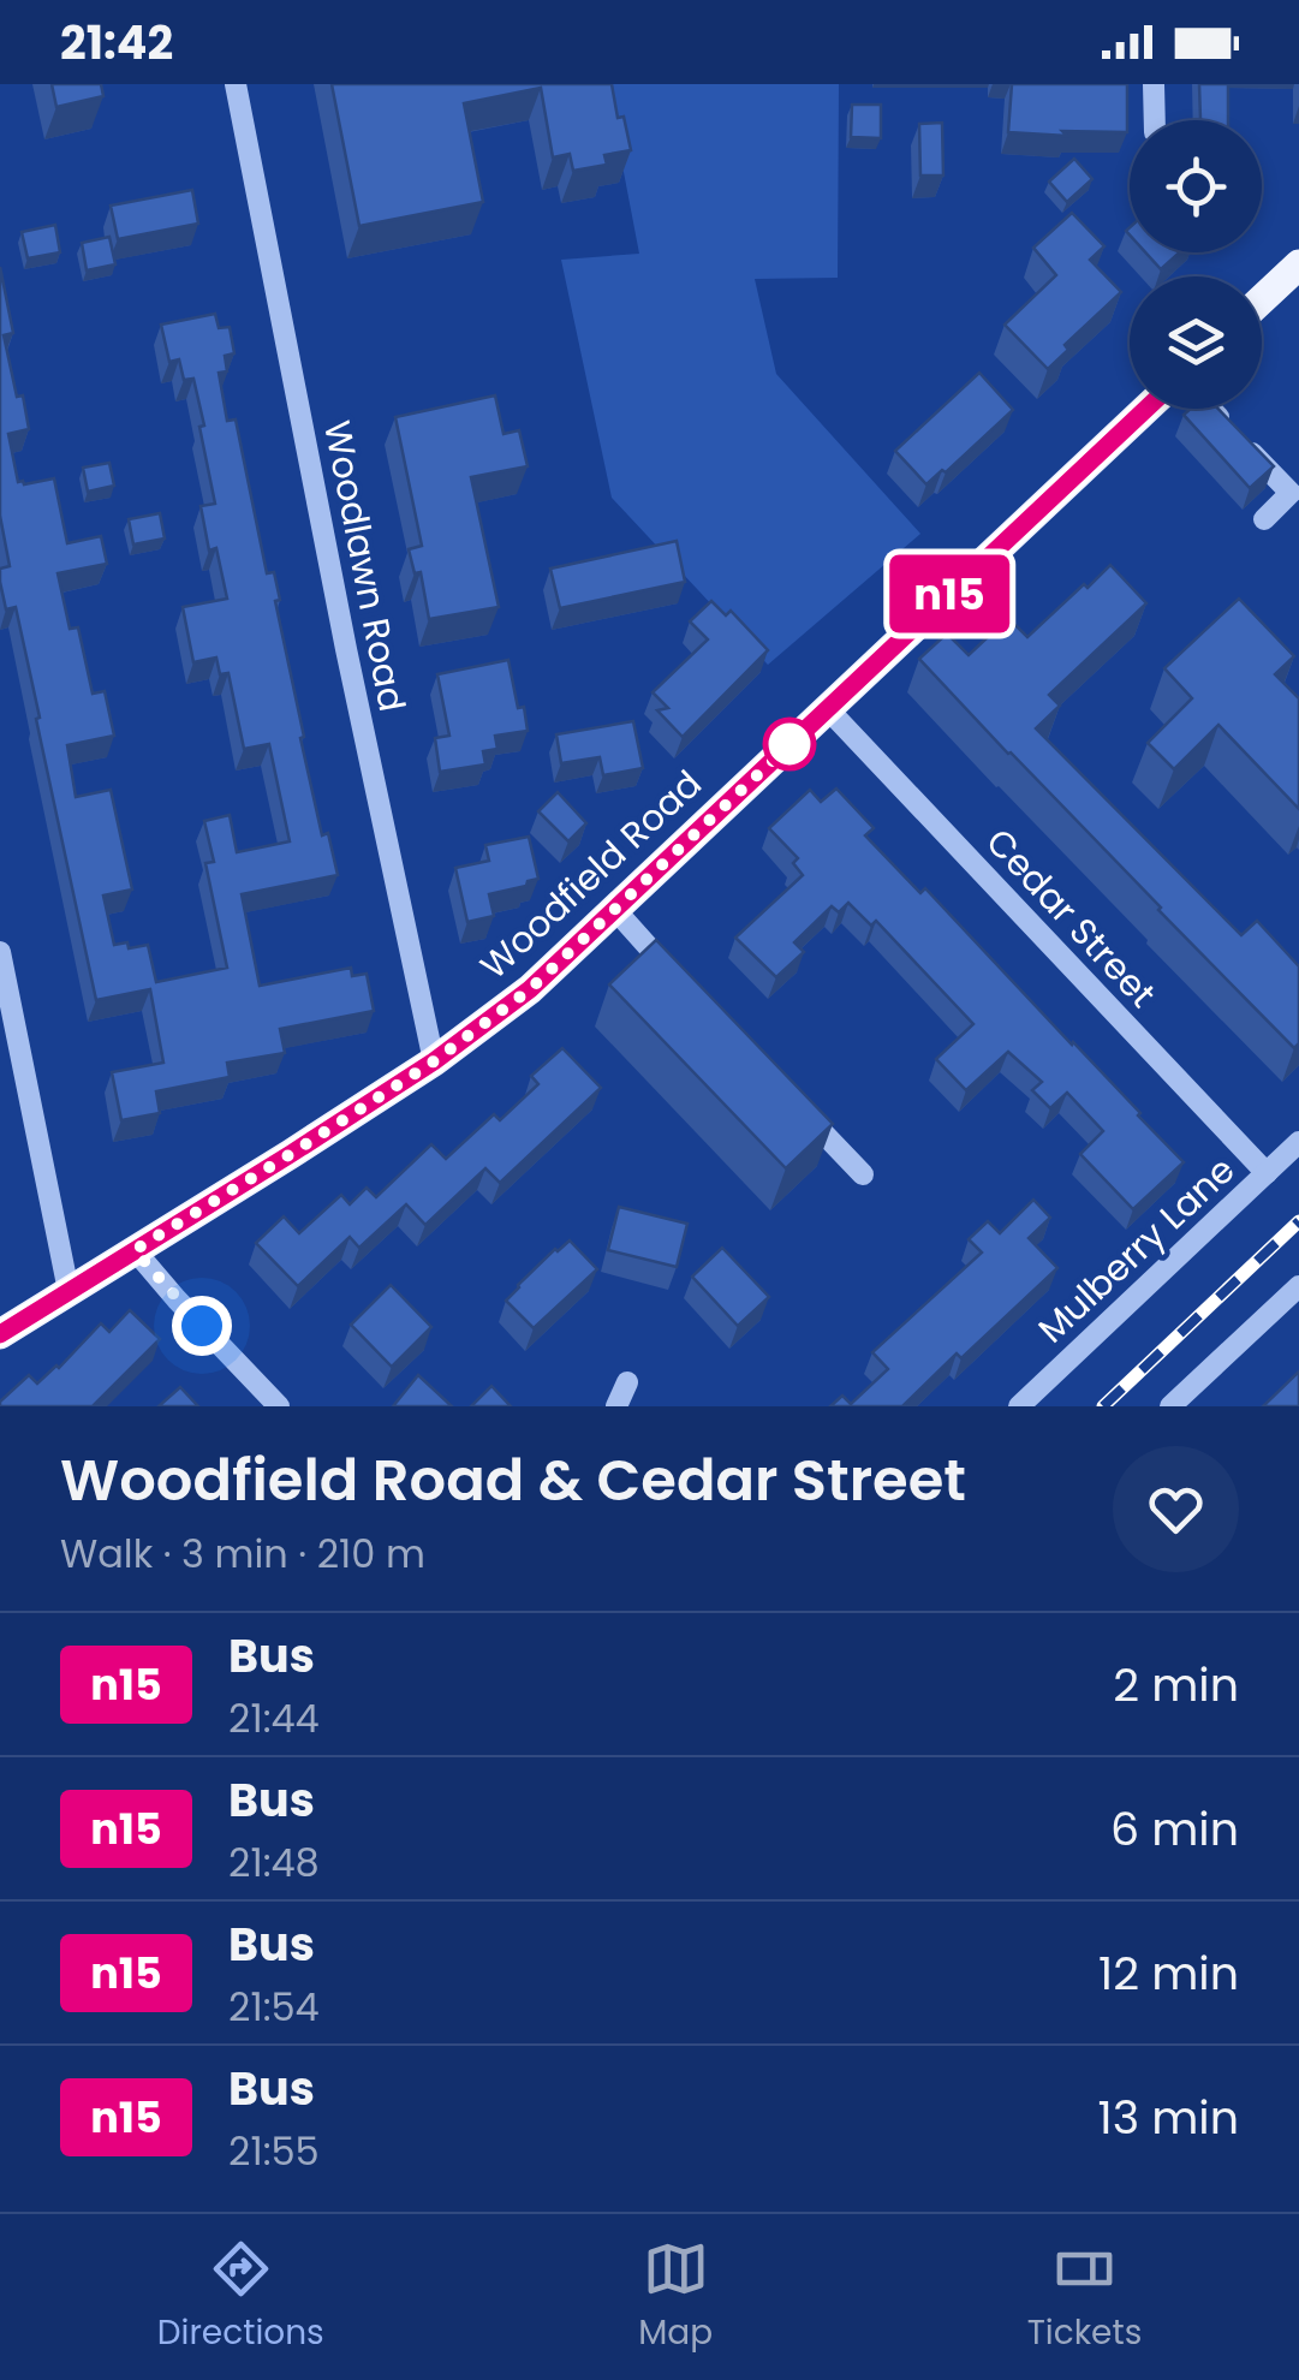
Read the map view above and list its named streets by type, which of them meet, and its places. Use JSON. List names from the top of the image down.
{
  "streets": {
    "main road": ["Woodfield Road"],
    "street": ["Woodlawn Road", "Cedar Street", "Mulberry Lane"]
  },
  "crossings": [
    ["Woodlawn Road", "Woodfield Road"],
    ["Woodfield Road", "Cedar Street"],
    ["Cedar Street", "Mulberry Lane"]
  ],
  "lines": ["bus line n15"],
  "page": {
    "status": "21:42",
    "on_map": "n15",
    "heading": ["Woodfield Road & Cedar Street", "Walk · 3 min · 210 m"],
    "list": [
      {
        "mark": "n15",
        "name": "Bus",
        "note": "21:44",
        "value": "2 min"
      },
      {
        "mark": "n15",
        "name": "Bus",
        "note": "21:48",
        "value": "6 min"
      },
      {
        "mark": "n15",
        "name": "Bus",
        "note": "21:54",
        "value": "12 min"
      },
      {
        "mark": "n15",
        "name": "Bus",
        "note": "21:55",
        "value": "13 min"
      }
    ],
    "tabs": ["Directions", "Map", "Tickets"]
  }
}
